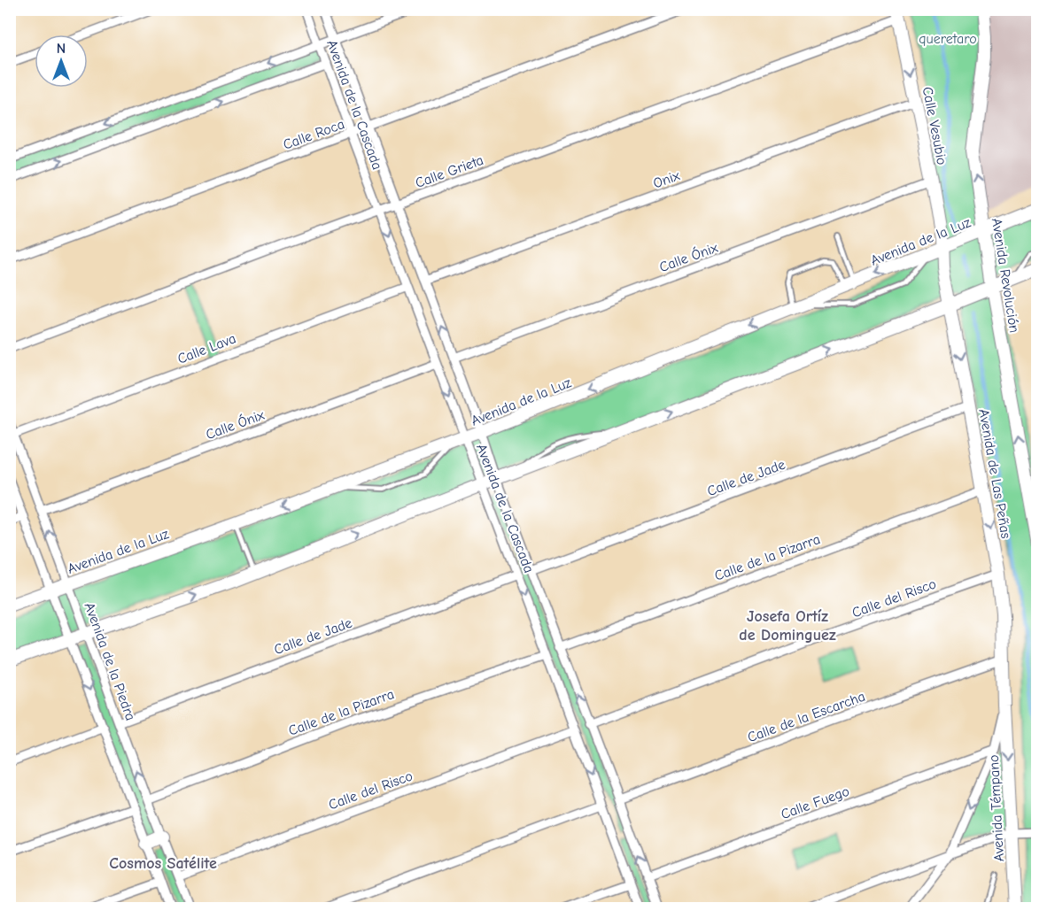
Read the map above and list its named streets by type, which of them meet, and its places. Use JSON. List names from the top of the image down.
{
  "streets": {
    "main road": [
      "Calle Vesubio",
      "Avenida de la Luz",
      "Avenida Revolución",
      "Avenida de Las Peñas",
      "Avenida Témpano"
    ],
    "street": [
      "Avenida de la Cascada",
      "Calle Roca",
      "Calle Grieta",
      "Onix",
      "Calle Ónix",
      "Calle Lava",
      "Calle de Jade",
      "Calle de la Pizarra",
      "Calle del Risco",
      "Avenida de la Piedra",
      "Calle de la Escarcha",
      "Calle Fuego"
    ]
  },
  "crossings": [
    ["Avenida de la Cascada", "Calle Roca"],
    ["Avenida de la Cascada", "Calle Grieta"],
    ["Avenida de la Cascada", "Onix"],
    ["Avenida de la Cascada", "Avenida de la Luz"],
    ["Avenida de la Cascada", "Calle Ónix"],
    ["Avenida de la Cascada", "Calle Lava"],
    ["Avenida de la Cascada", "Calle de Jade"],
    ["Avenida de la Cascada", "Calle de la Pizarra"],
    ["Avenida de la Cascada", "Calle del Risco"],
    ["Avenida de la Cascada", "Calle de la Escarcha"],
    ["Avenida de la Cascada", "Calle Fuego"],
    ["Calle Vesubio", "Calle Grieta"],
    ["Calle Vesubio", "Onix"],
    ["Calle Vesubio", "Avenida de la Luz"],
    ["Calle Vesubio", "Calle Ónix"],
    ["Calle Vesubio", "Avenida de Las Peñas"],
    ["Avenida de la Luz", "Avenida Revolución"],
    ["Avenida de la Luz", "Avenida de Las Peñas"],
    ["Avenida de la Luz", "Avenida de la Piedra"],
    ["Calle Ónix", "Avenida de la Piedra"],
    ["Calle Lava", "Avenida de la Piedra"],
    ["Avenida de Las Peñas", "Calle de Jade"],
    ["Avenida de Las Peñas", "Calle de la Pizarra"],
    ["Avenida de Las Peñas", "Calle del Risco"],
    ["Avenida de Las Peñas", "Calle de la Escarcha"],
    ["Avenida de Las Peñas", "Avenida Témpano"],
    ["Calle de Jade", "Avenida de la Piedra"],
    ["Calle de la Pizarra", "Avenida de la Piedra"],
    ["Calle del Risco", "Avenida de la Piedra"]
  ],
  "one_way": [
    "Calle Vesubio",
    "Avenida Revolución",
    "Avenida de Las Peñas",
    "Avenida Témpano"
  ],
  "districts": ["Josefa Ortíz de Dominguez", "Cosmos Satélite"],
  "parks": ["queretaro"],
  "north": "top"
}
